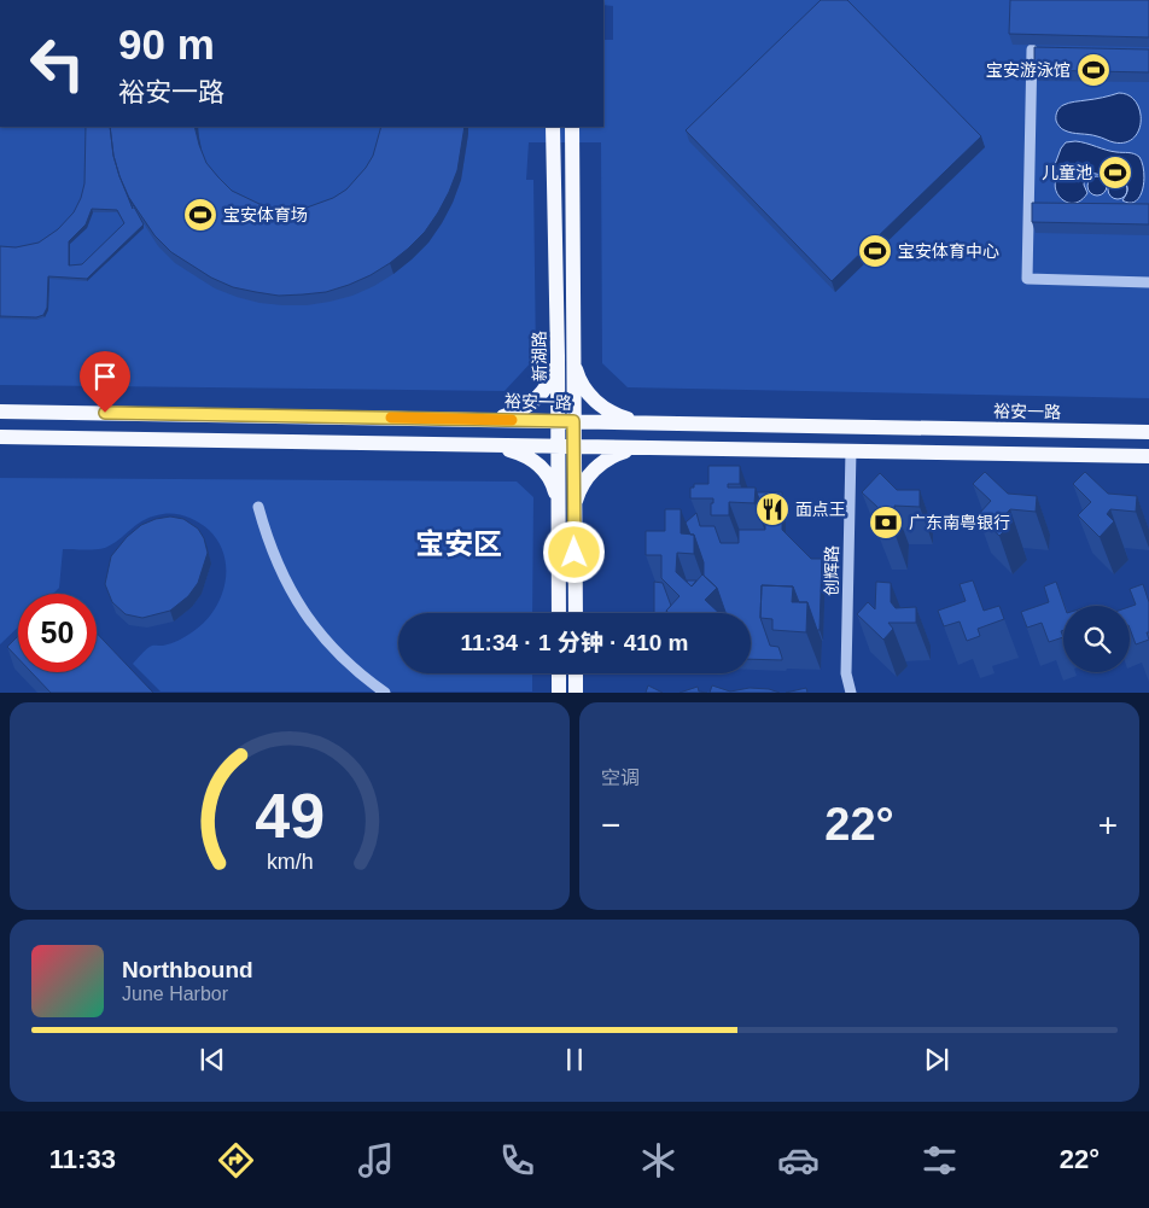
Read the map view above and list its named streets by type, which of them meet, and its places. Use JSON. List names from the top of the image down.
{
  "streets": {
    "main road": ["新湖路", "裕安一路"],
    "street": ["创辉路"]
  },
  "crossings": [
    ["新湖路", "裕安一路"]
  ],
  "districts": ["宝安区"],
  "places": {
    "sports": [
      "宝安游泳馆",
      "儿童池",
      "宝安体育场",
      "宝安体育中心"
    ],
    "restaurant": ["面点王"],
    "bank": ["广东南粤银行"]
  },
  "page": {
    "turn": ["90 m", "裕安一路"],
    "limit": "50",
    "trip": "11:34 · 1 分钟 · 410 m",
    "tile": "空调",
    "heat": ["−", "22°", "+"],
    "song": ["Northbound", "June Harbor"],
    "tabs": ["11:33", "22°"],
    "gauge": ["49", "km/h"]
  }
}
